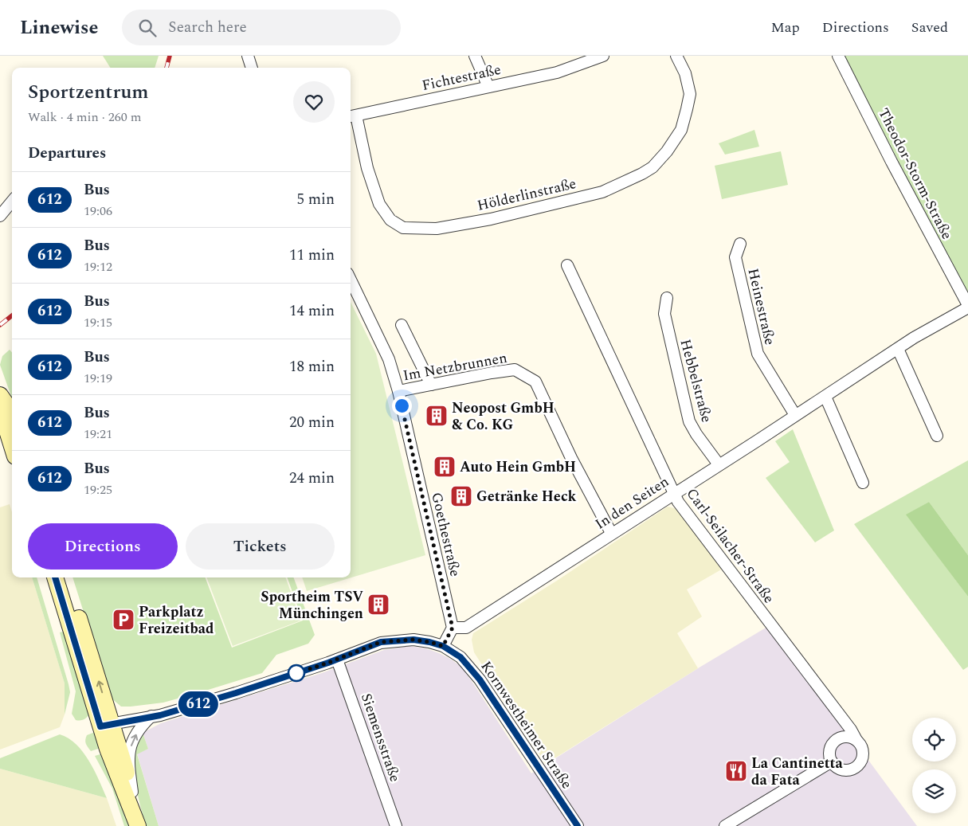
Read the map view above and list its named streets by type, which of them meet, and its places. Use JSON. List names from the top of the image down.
{
  "streets": {
    "street": [
      "Fichtestraße",
      "Theodor-Storm-Straße",
      "Hölderlinstraße",
      "Heinestraße",
      "Im Netzbrunnen",
      "Hebbelstraße",
      "In den Seiten",
      "Goethestraße",
      "Carl-Seilacher-Straße",
      "Kornwestheimer Straße",
      "Siemensstraße"
    ]
  },
  "crossings": [
    ["Fichtestraße", "Hölderlinstraße"],
    ["Theodor-Storm-Straße", "In den Seiten"],
    ["Heinestraße", "In den Seiten"],
    ["Im Netzbrunnen", "In den Seiten"],
    ["Im Netzbrunnen", "Goethestraße"],
    ["Hebbelstraße", "In den Seiten"],
    ["In den Seiten", "Goethestraße"],
    ["In den Seiten", "Carl-Seilacher-Straße"],
    ["Kornwestheimer Straße", "Siemensstraße"]
  ],
  "places": {
    "building": [
      "Neopost GmbH & Co. KG",
      "Auto Hein GmbH",
      "Getränke Heck",
      "Sportheim TSV Münchingen"
    ],
    "parking": ["Parkplatz Freizeitbad"],
    "restaurant": ["La Cantinetta da Fata"]
  },
  "lines": ["bus line 612"],
  "page": {
    "header": "Linewise",
    "search": "Search here",
    "nav": ["Map", "Directions", "Saved"],
    "on_map": "612",
    "heading": [
      ["Sportzentrum", "Walk · 4 min · 260 m"],
      "Departures"
    ],
    "list": [
      {
        "mark": "612",
        "name": "Bus",
        "note": "19:06",
        "value": "5 min"
      },
      {
        "mark": "612",
        "name": "Bus",
        "note": "19:12",
        "value": "11 min"
      },
      {
        "mark": "612",
        "name": "Bus",
        "note": "19:15",
        "value": "14 min"
      },
      {
        "mark": "612",
        "name": "Bus",
        "note": "19:19",
        "value": "18 min"
      },
      {
        "mark": "612",
        "name": "Bus",
        "note": "19:21",
        "value": "20 min"
      },
      {
        "mark": "612",
        "name": "Bus",
        "note": "19:25",
        "value": "24 min"
      }
    ],
    "buttons": ["Directions", "Tickets"]
  }
}
